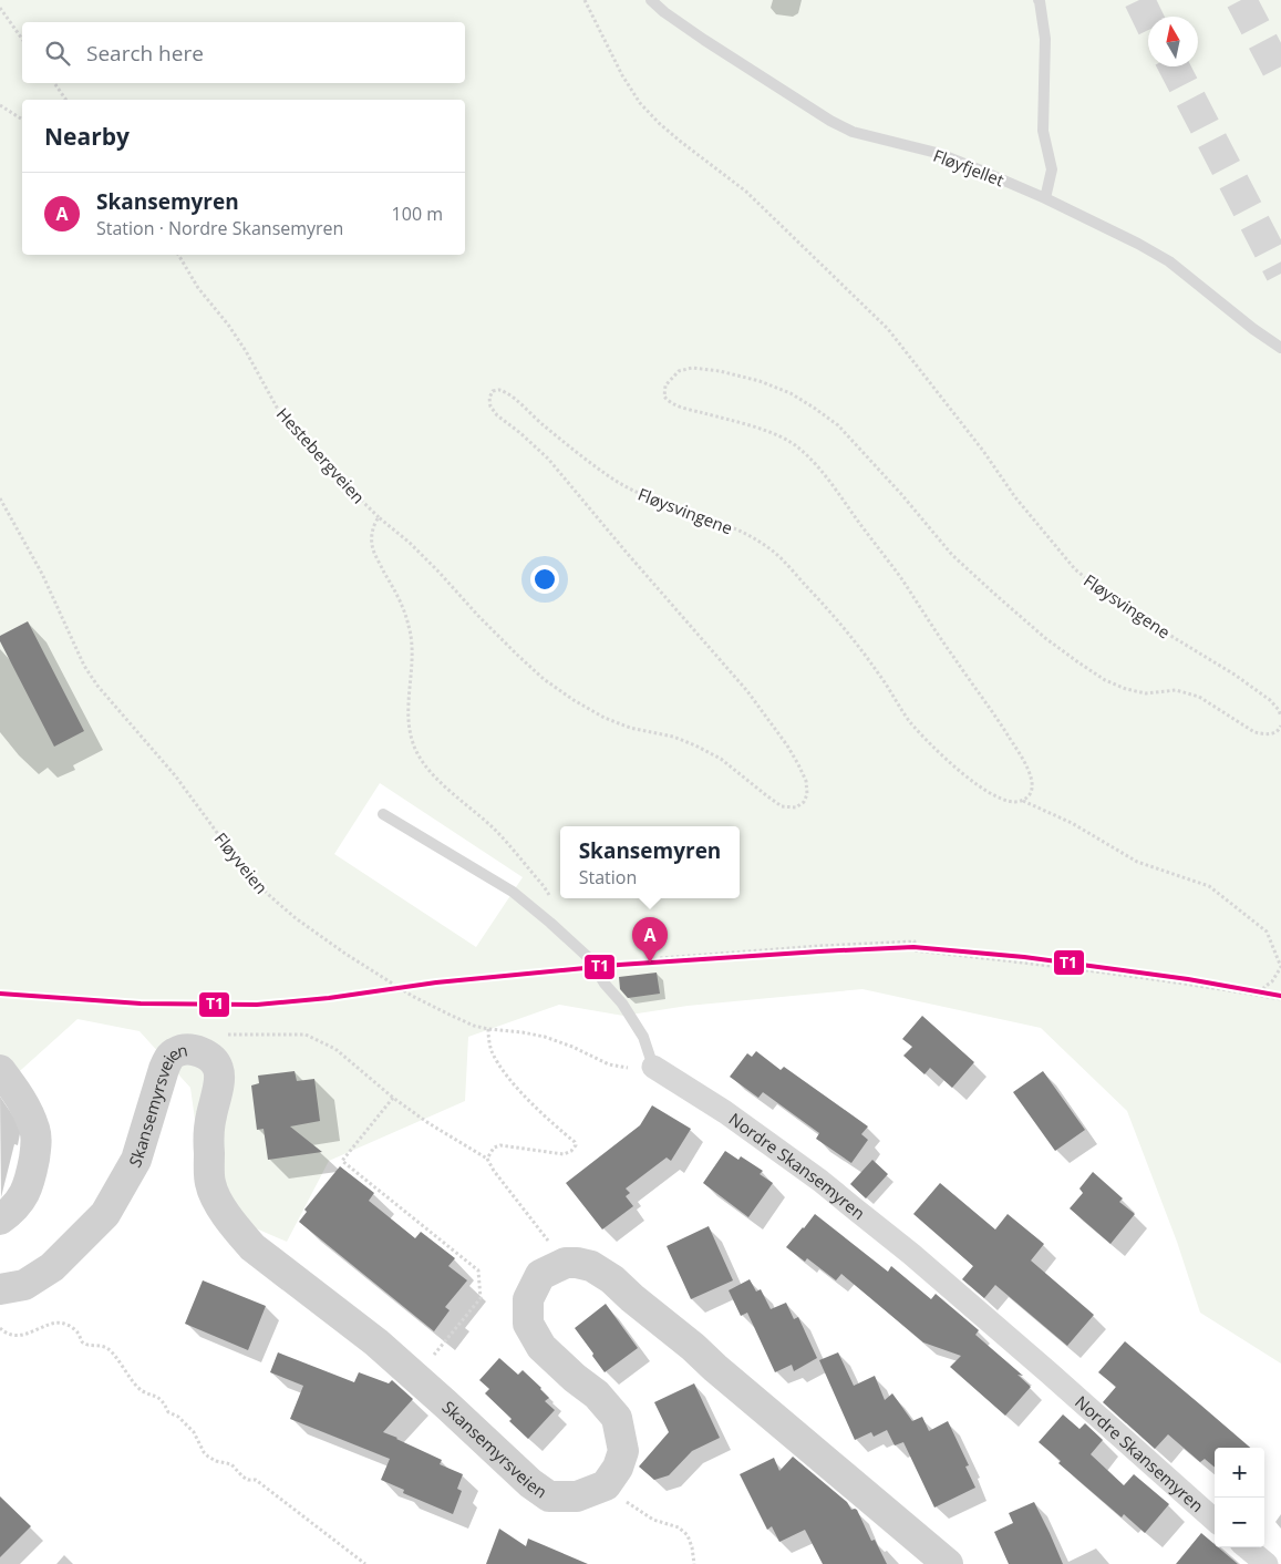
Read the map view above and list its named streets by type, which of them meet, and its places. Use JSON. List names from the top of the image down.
{
  "streets": {
    "street": ["Skansemyrsveien", "Nordre Skansemyren"],
    "lane": ["Fløyfjellet"],
    "path": ["Hestebergveien", "Fløysvingene", "Fløyveien"]
  },
  "crossings": [
    ["Hestebergveien", "Fløysvingene"],
    ["Fløyveien", "Nordre Skansemyren"]
  ],
  "lines": ["transit line T1"],
  "north": "top",
  "page": {
    "search": "Search here",
    "heading": "Nearby",
    "list": [
      {
        "mark": "A",
        "name": "Skansemyren",
        "note": "Station · Nordre Skansemyren",
        "value": "100 m"
      }
    ],
    "popup": ["Skansemyren", "Station"],
    "pins": "A",
    "map_buttons": ["+", "−"]
  }
}
